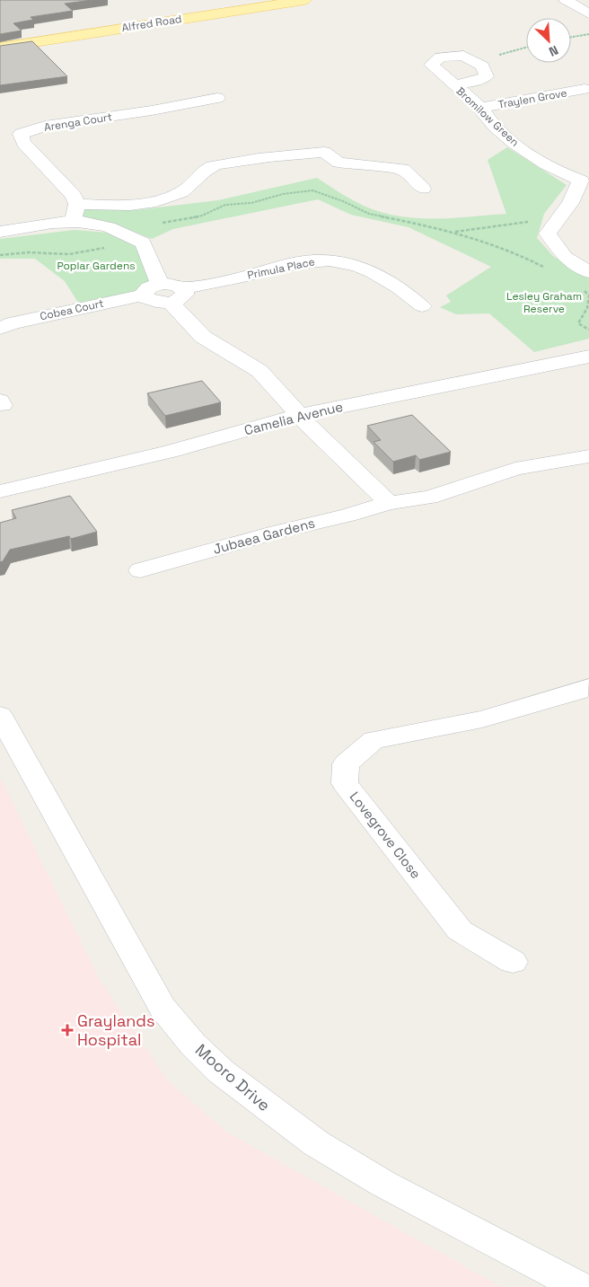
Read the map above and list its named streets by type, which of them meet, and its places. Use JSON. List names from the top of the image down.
{
  "streets": {
    "main road": ["Alfred Road"],
    "street": [
      "Traylen Grove",
      "Bromilow Green",
      "Arenga Court",
      "Primula Place",
      "Cobea Court",
      "Camelia Avenue",
      "Jubaea Gardens",
      "Lovegrove Close",
      "Mooro Drive"
    ]
  },
  "crossings": [
    ["Traylen Grove", "Bromilow Green"]
  ],
  "parks": ["Poplar Gardens", "Lesley Graham Reserve"],
  "places": {
    "health": ["Graylands Hospital"]
  },
  "north": "bottom right"
}
